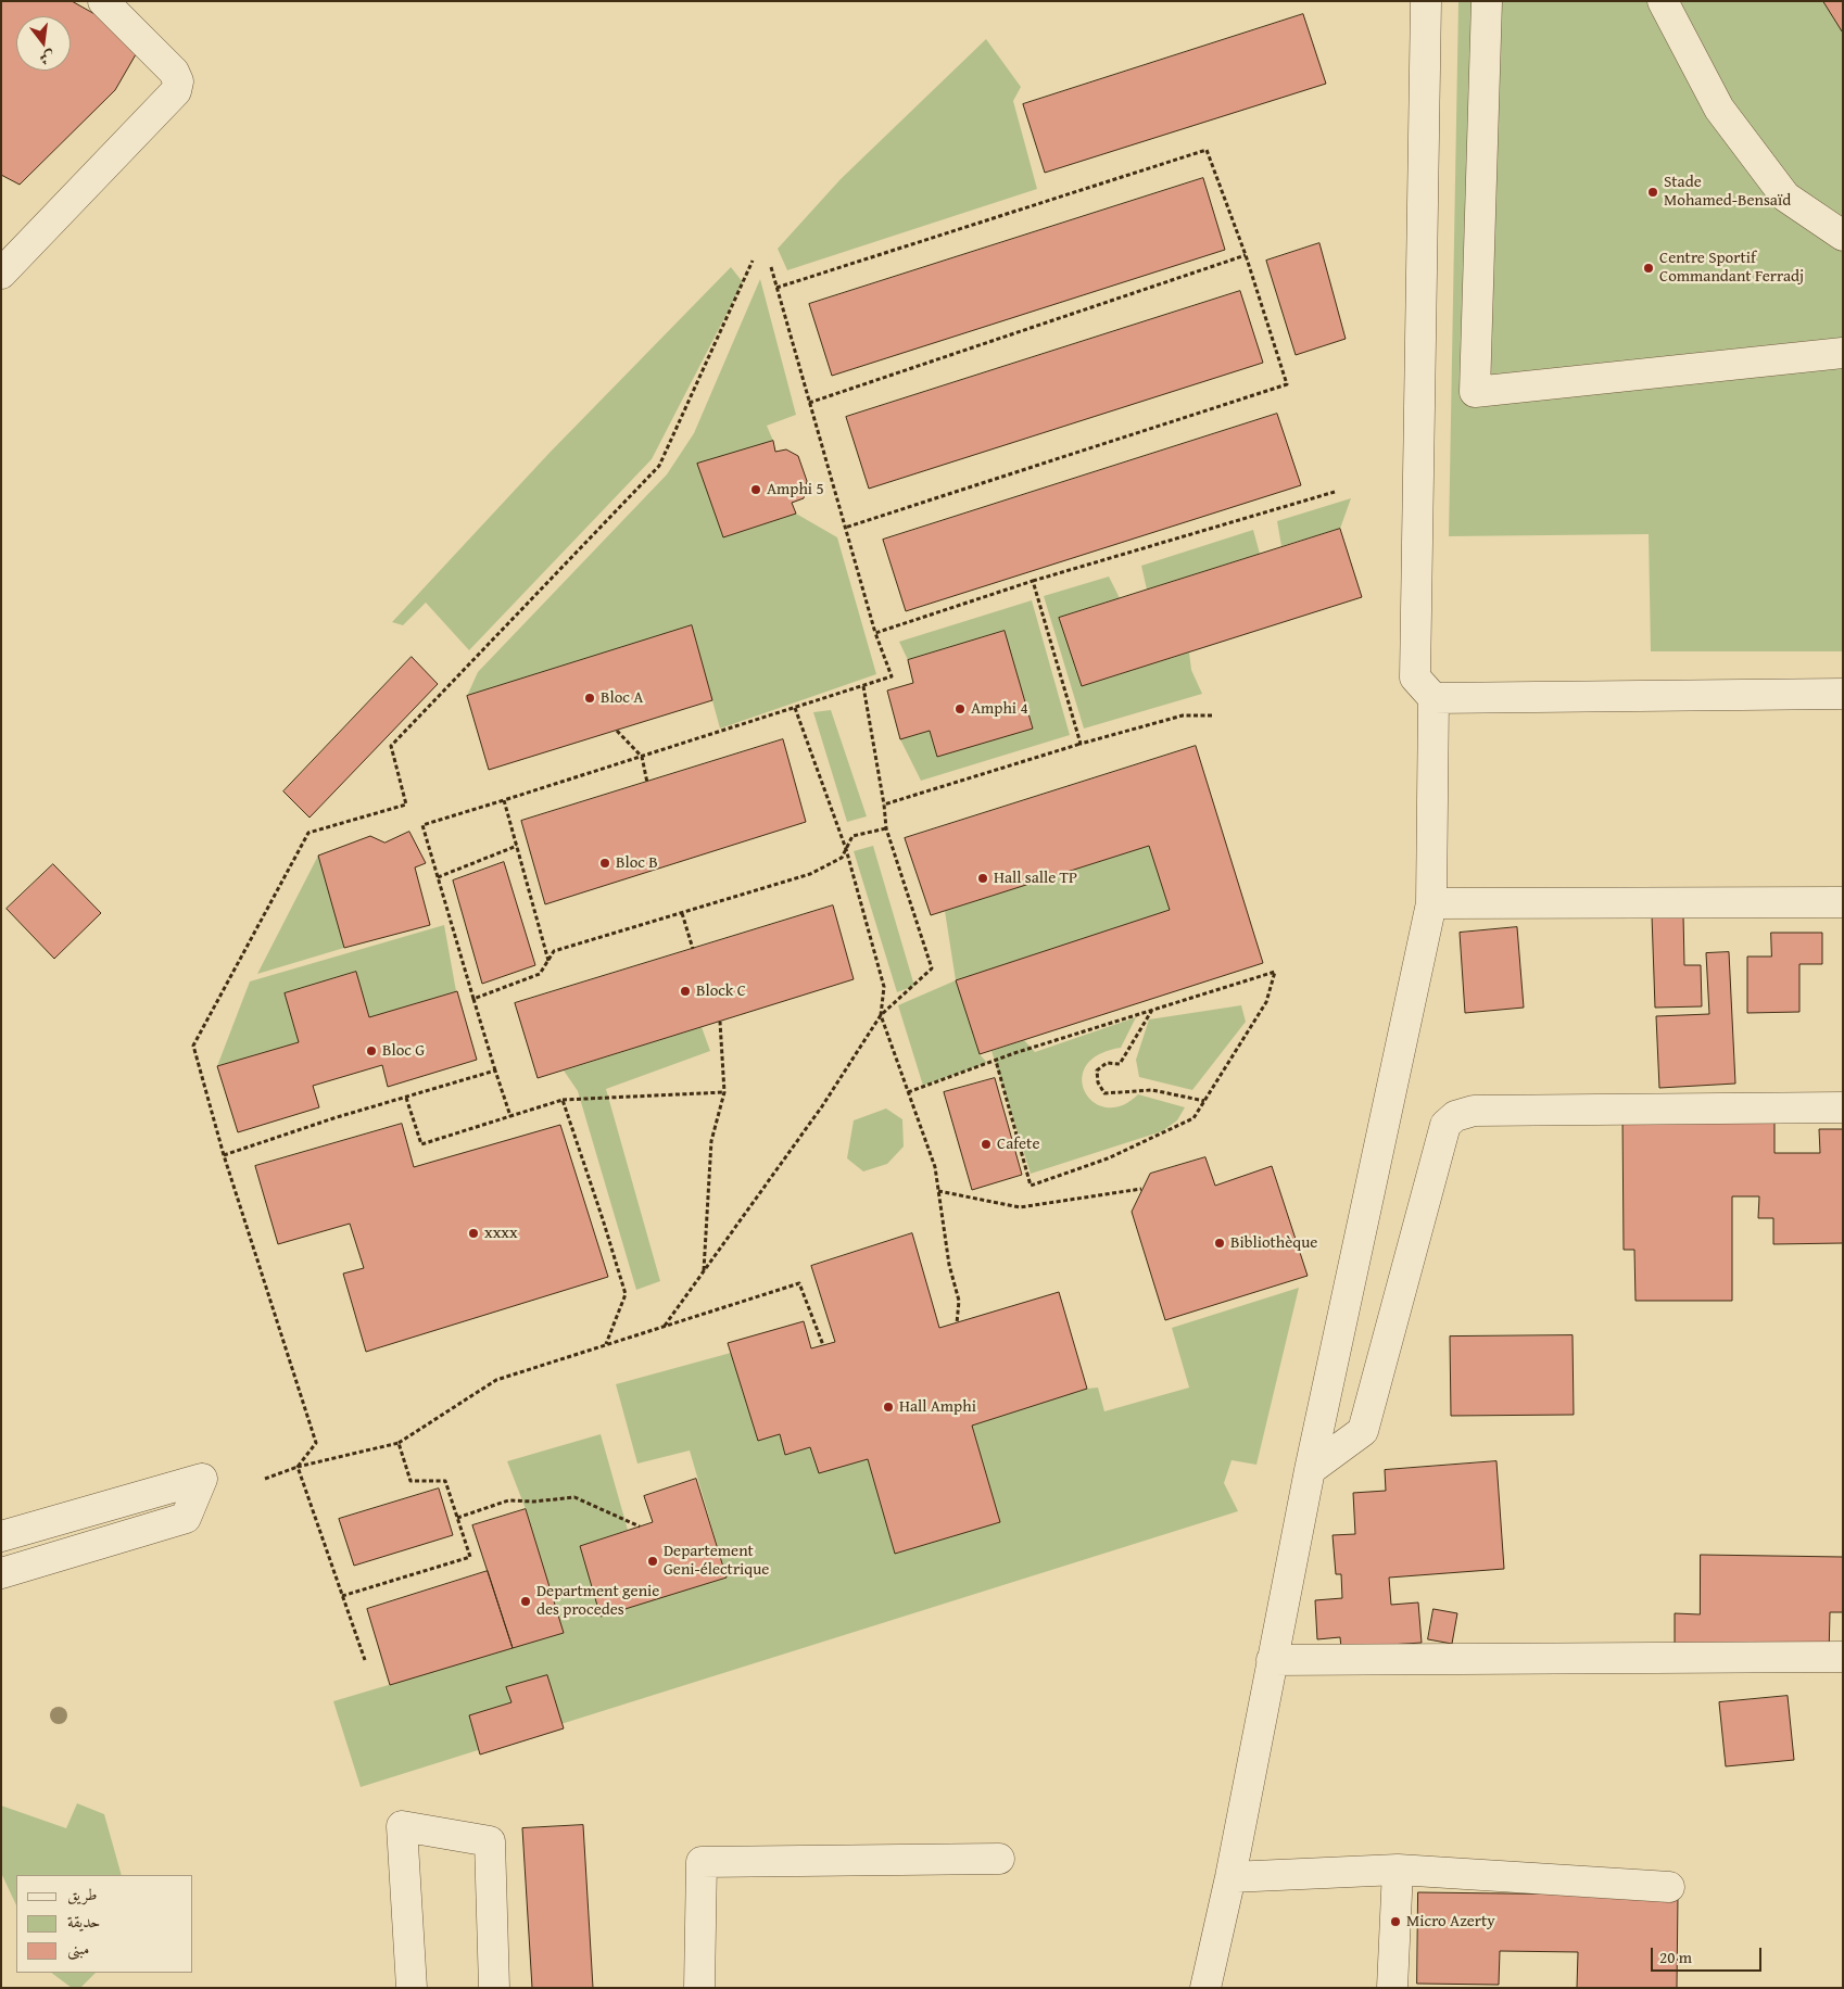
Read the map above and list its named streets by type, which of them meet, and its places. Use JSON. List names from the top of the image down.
{
  "places": [
    "Stade Mohamed-Bensaïd",
    "Centre Sportif Commandant Ferradj",
    "Amphi 5",
    "Bloc A",
    "Amphi 4",
    "Bloc B",
    "Hall salle TP",
    "Block C",
    "Bloc G",
    "Cafete",
    "xxxx",
    "Bibliothèque",
    "Hall Amphi",
    "Departement Geni-électrique",
    "Department genie des procedes",
    "Micro Azerty"
  ],
  "legend": ["طريق", "حديقة", "مبنى"],
  "scale_bar": "20 m",
  "north": "bottom"
}
